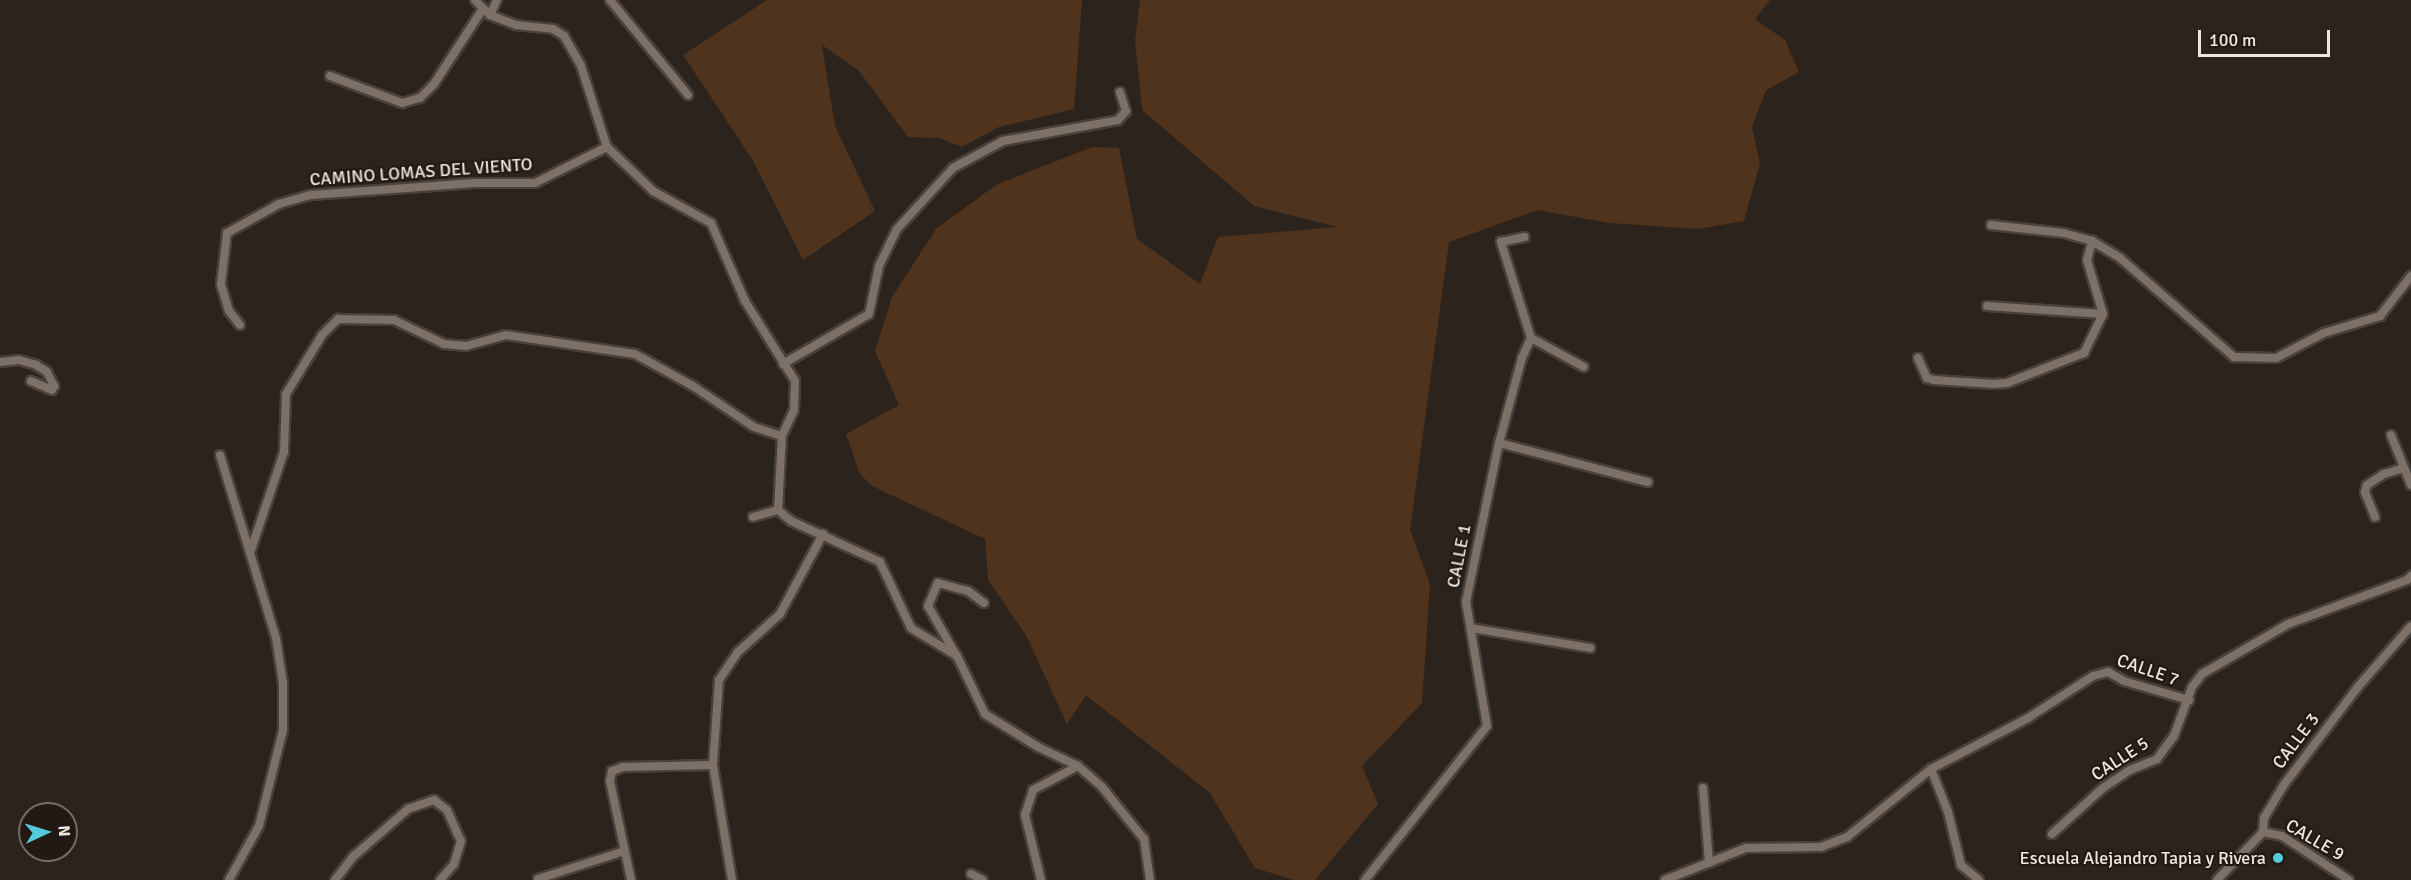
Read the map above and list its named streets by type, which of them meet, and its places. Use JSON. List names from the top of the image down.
{
  "streets": {
    "street": [
      "CAMINO LOMAS DEL VIENTO",
      "CALLE 1",
      "CALLE 7",
      "CALLE 3",
      "CALLE 5",
      "CALLE 9"
    ]
  },
  "crossings": [
    ["CALLE 7", "CALLE 5"],
    ["CALLE 3", "CALLE 9"]
  ],
  "places": ["Escuela Alejandro Tapia y Rivera"],
  "scale_bar": "100 m",
  "north": "right"
}
